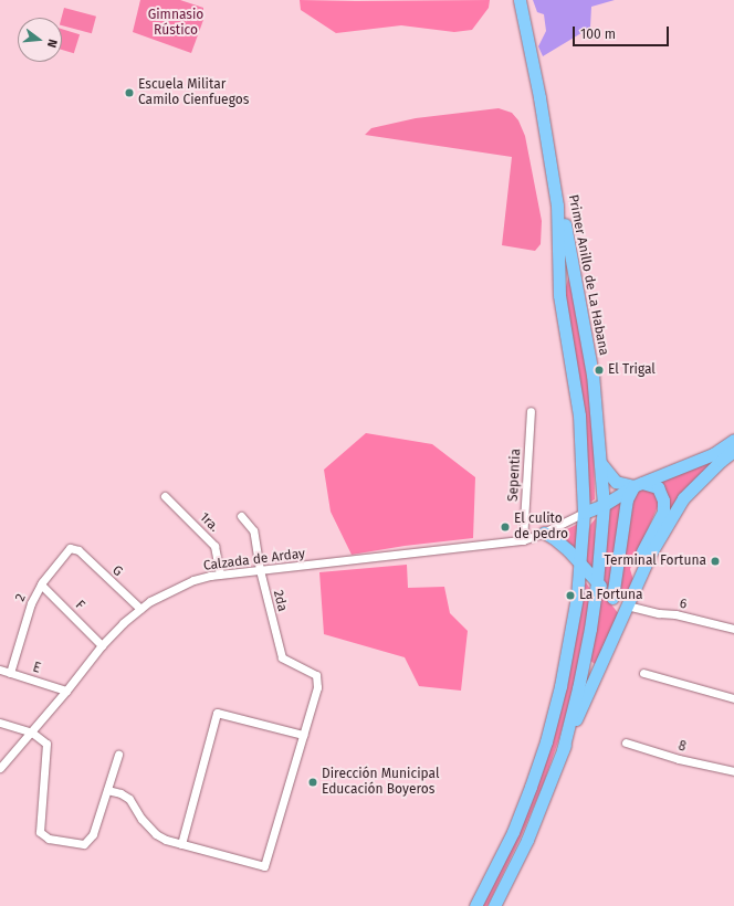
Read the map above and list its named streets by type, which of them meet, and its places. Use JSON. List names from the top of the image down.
{
  "streets": {
    "highway": ["Primer Anillo de La Habana"],
    "street": [
      "Sepentia",
      "1ra.",
      "Calzada de Arday",
      "G",
      "2",
      "2da",
      "6",
      "F",
      "E",
      "8"
    ]
  },
  "crossings": [
    ["Primer Anillo de La Habana", "Calzada de Arday"],
    ["Sepentia", "Calzada de Arday"],
    ["1ra.", "Calzada de Arday"],
    ["Calzada de Arday", "G"],
    ["Calzada de Arday", "2da"],
    ["Calzada de Arday", "F"],
    ["Calzada de Arday", "E"],
    ["G", "2"],
    ["2", "F"],
    ["2", "E"]
  ],
  "parks": ["Gimnasio Rústico"],
  "places": [
    "Escuela Militar Camilo Cienfuegos",
    "El Trigal",
    "El culito de pedro",
    "Terminal Fortuna",
    "La Fortuna",
    "Dirección Municipal Educación Boyeros"
  ],
  "scale_bar": "100 m",
  "north": "right"
}
